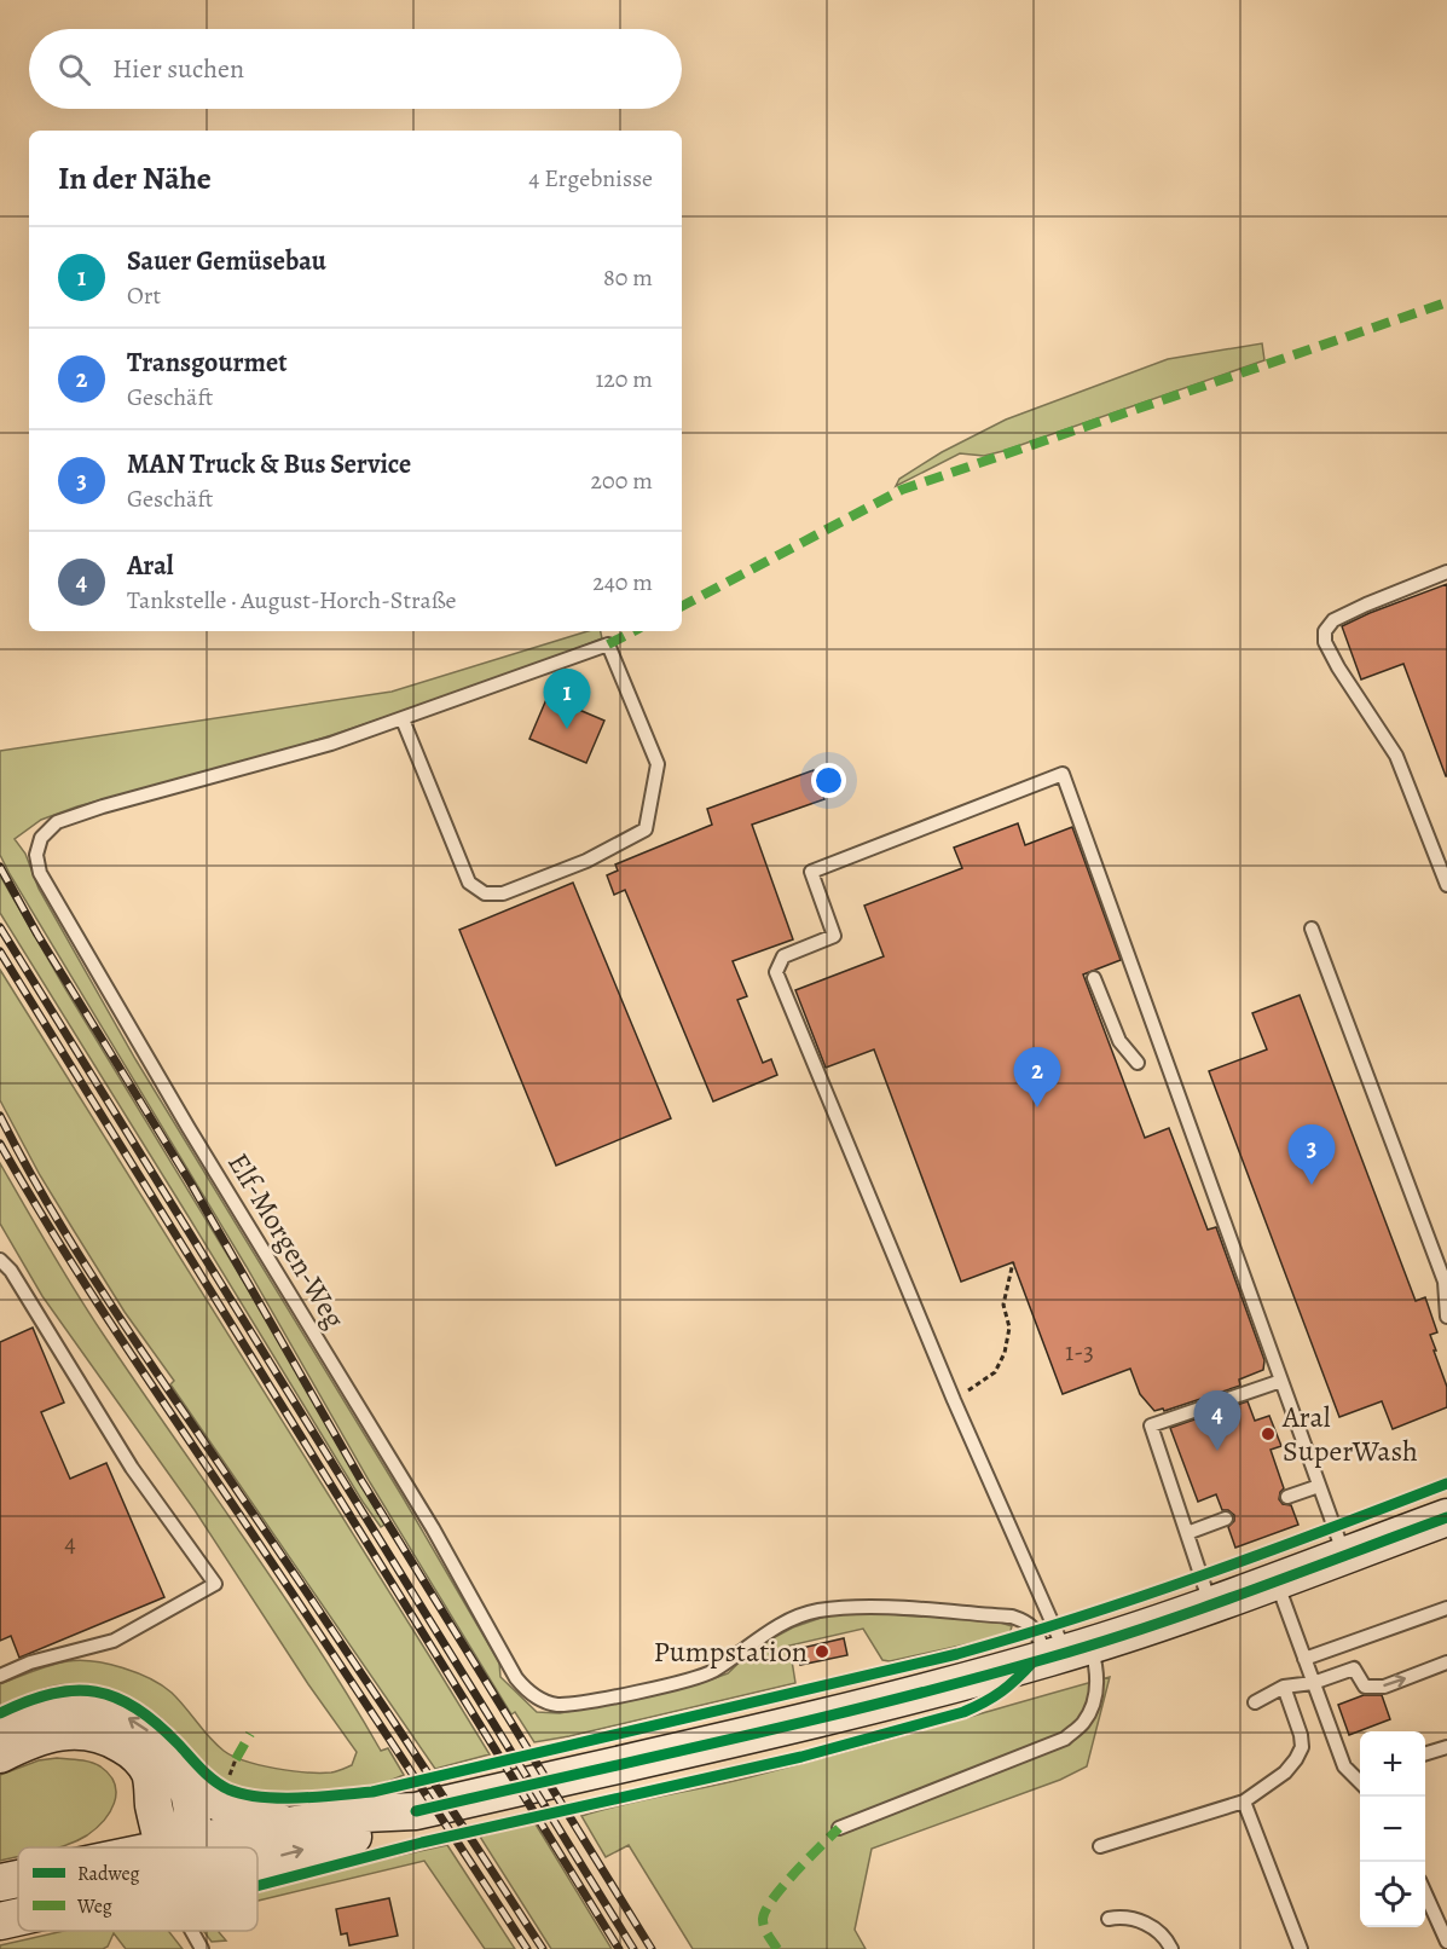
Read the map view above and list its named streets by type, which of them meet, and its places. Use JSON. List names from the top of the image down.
{
  "streets": {
    "lane": ["Elf-Morgen-Weg"]
  },
  "places": ["Aral SuperWash", "Pumpstation"],
  "house_numbers": ["1-3", "4"],
  "legend": ["Radweg", "Weg"],
  "page": {
    "search": "Hier suchen",
    "heading": ["In der Nähe", "4 Ergebnisse"],
    "list": [
      {
        "mark": "1",
        "name": "Sauer Gemüsebau",
        "note": "Ort",
        "value": "80 m"
      },
      {
        "mark": "2",
        "name": "Transgourmet",
        "note": "Geschäft",
        "value": "120 m"
      },
      {
        "mark": "3",
        "name": "MAN Truck & Bus Service",
        "note": "Geschäft",
        "value": "200 m"
      },
      {
        "mark": "4",
        "name": "Aral",
        "note": "Tankstelle · August-Horch-Straße",
        "value": "240 m"
      }
    ],
    "pins": [
      "1",
      "2",
      "3",
      "4"
    ],
    "map_buttons": ["+", "−"]
  }
}
